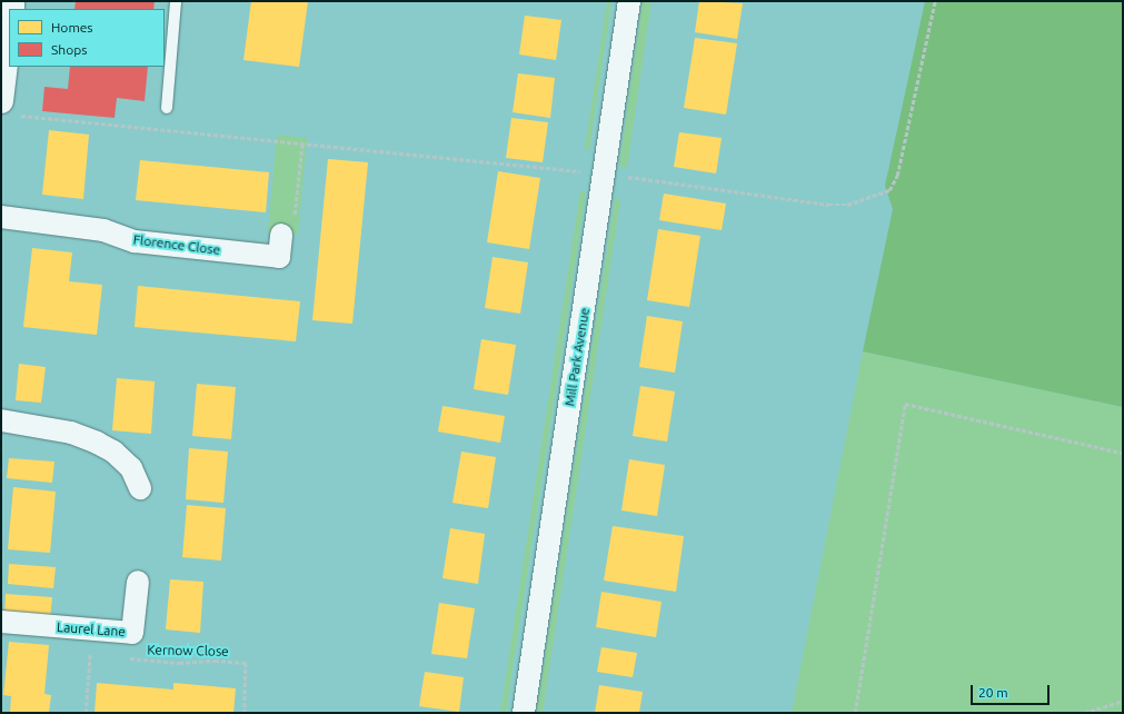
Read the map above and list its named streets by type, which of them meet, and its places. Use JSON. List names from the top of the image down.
{
  "streets": {
    "street": ["Florence Close", "Mill Park Avenue", "Laurel Lane"],
    "path": ["Kernow Close"]
  },
  "legend": ["Homes", "Shops"],
  "scale_bar": "20 m"
}
